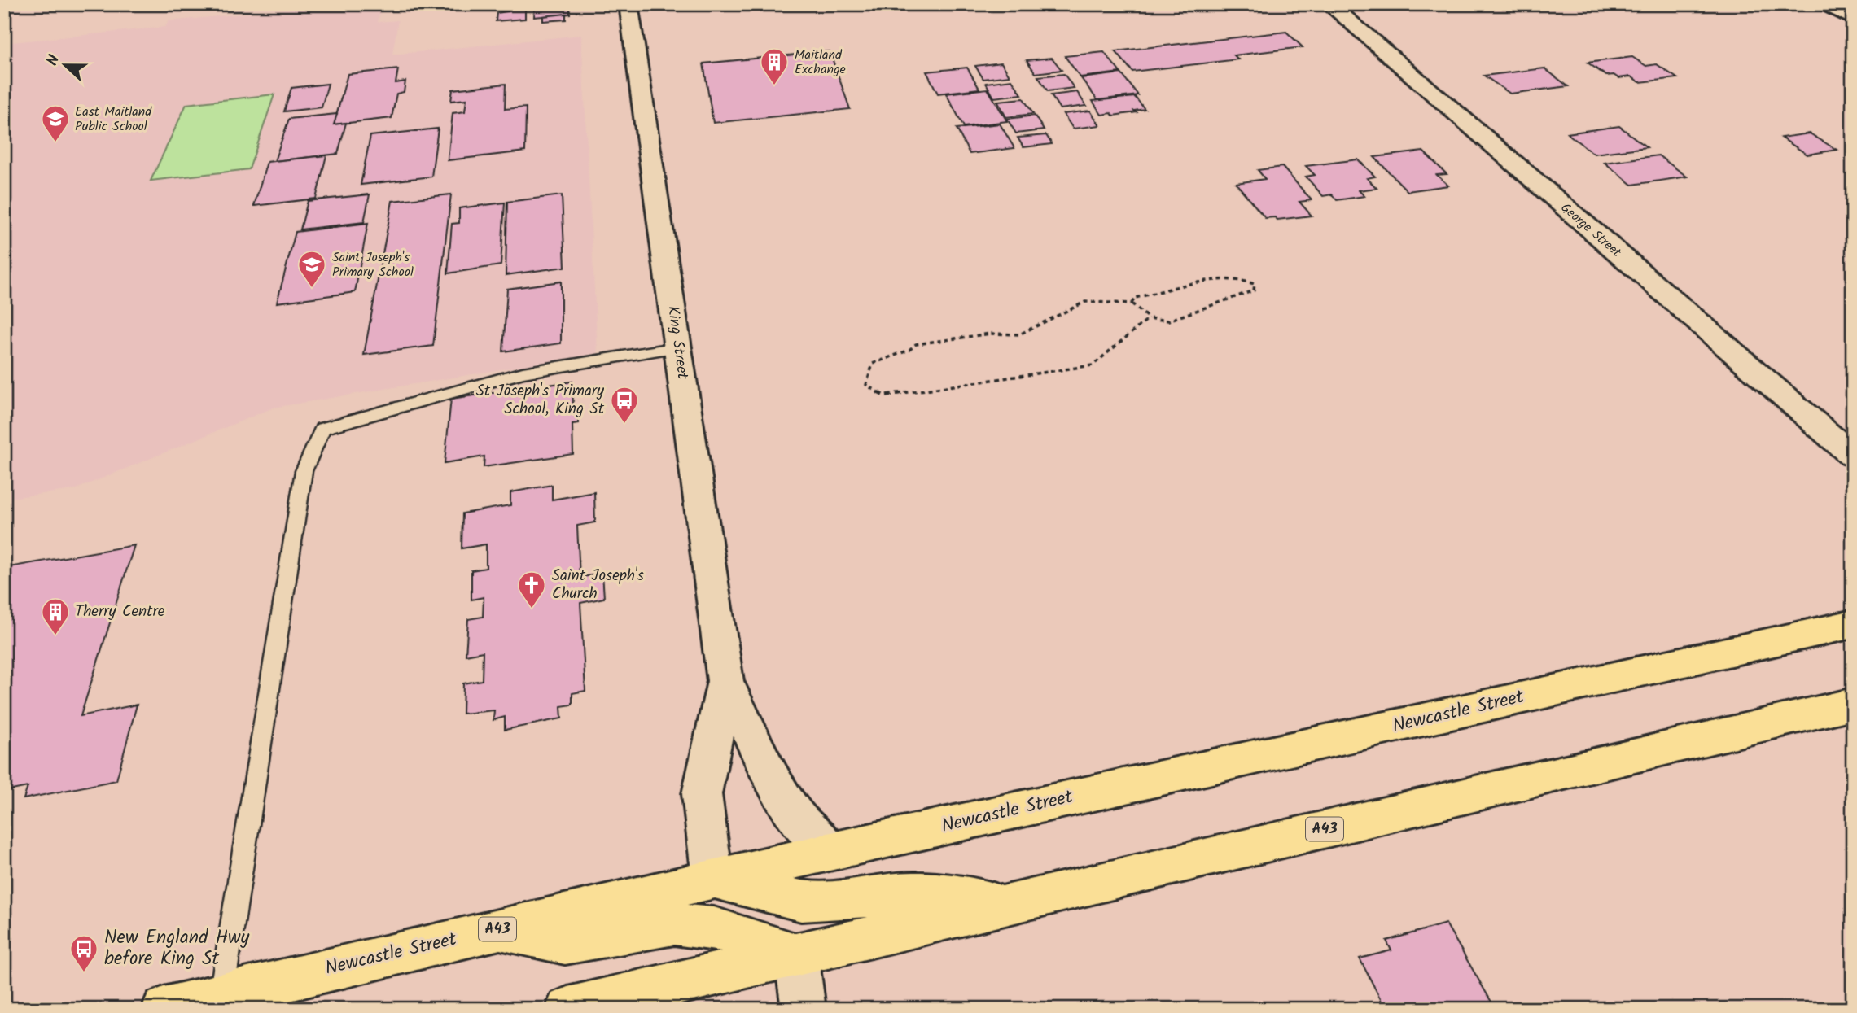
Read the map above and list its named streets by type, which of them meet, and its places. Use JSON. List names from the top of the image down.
{
  "streets": {
    "highway": ["Newcastle Street", "A43"],
    "street": ["George Street", "King Street"]
  },
  "crossings": [
    ["King Street", "Newcastle Street"]
  ],
  "places": {
    "building": ["Maitland Exchange", "Therry Centre"],
    "school or university": ["East Maitland Public School", "Saint Joseph's Primary School"],
    "bus stop": ["St Joseph's Primary School, King St", "New England Hwy before King St"],
    "church": ["Saint Joseph's Church"]
  },
  "north": "left"
}
